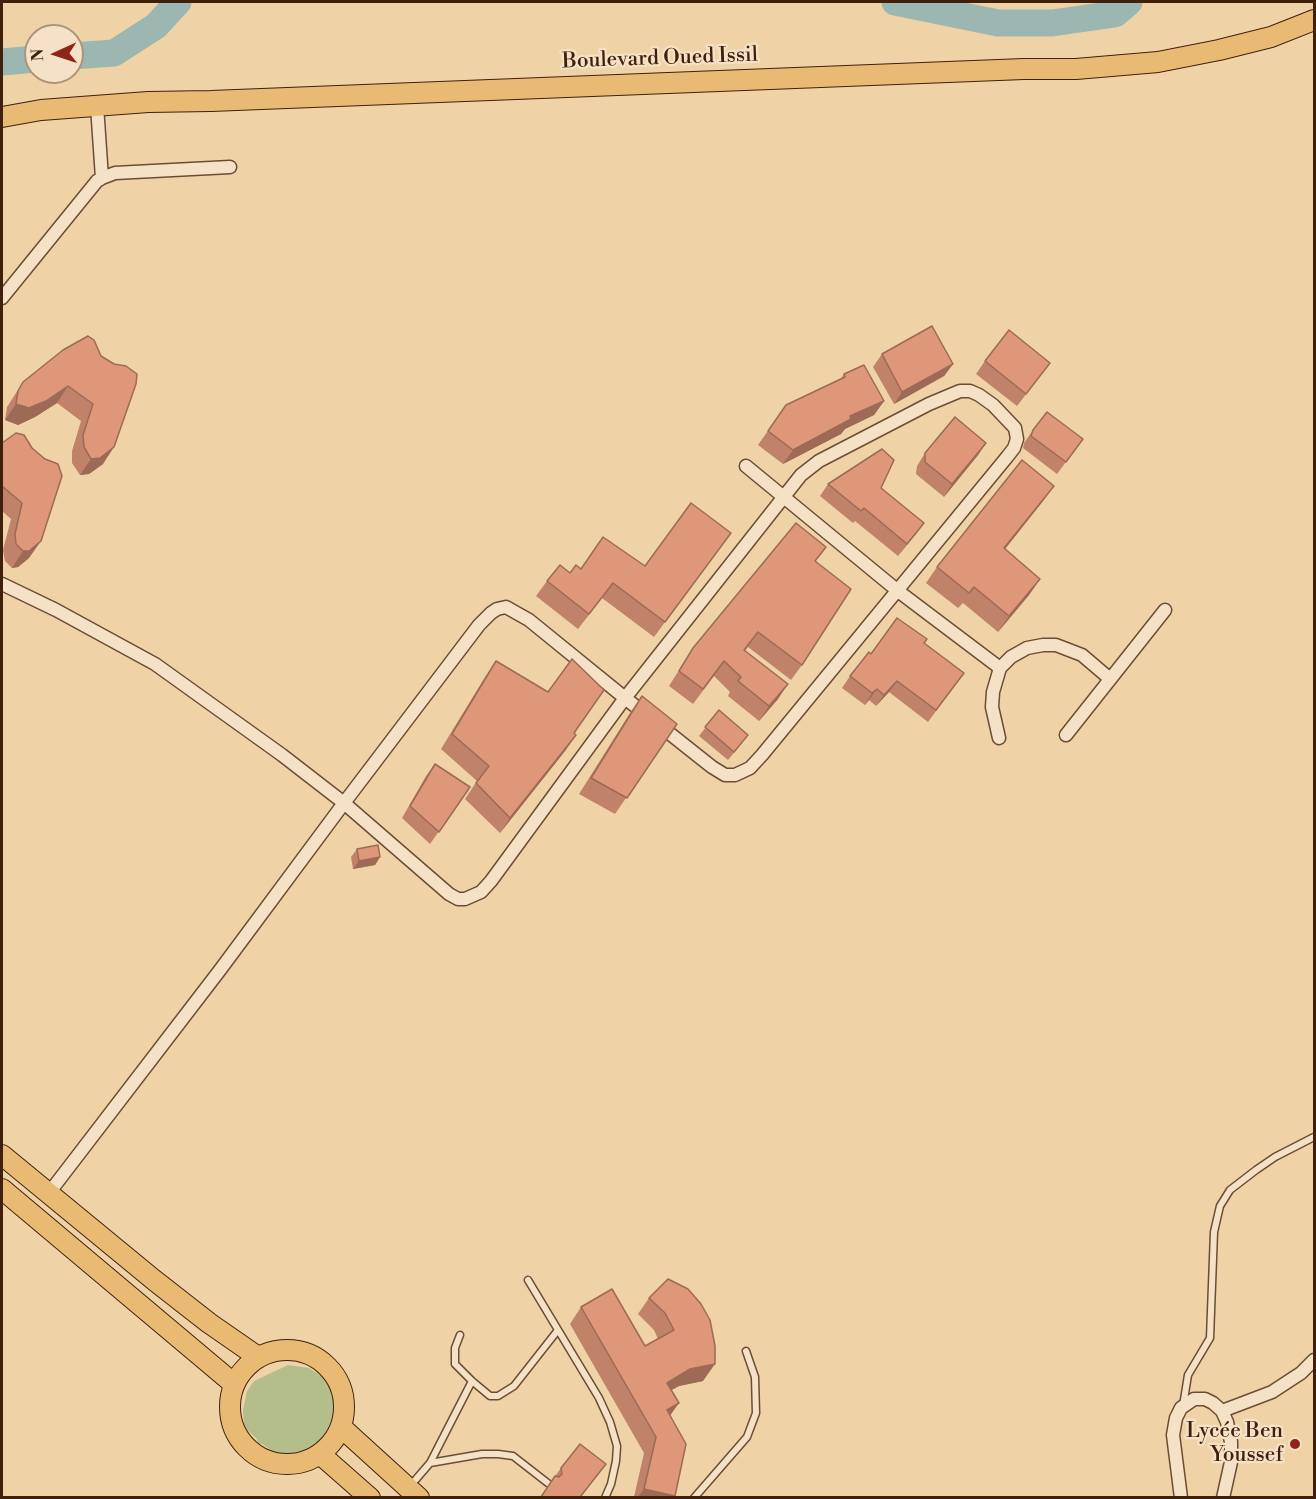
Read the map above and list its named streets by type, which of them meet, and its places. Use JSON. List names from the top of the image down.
{
  "streets": {
    "main road": ["Boulevard Oued Issil"]
  },
  "places": ["Lycée Ben Youssef"],
  "north": "left"
}
